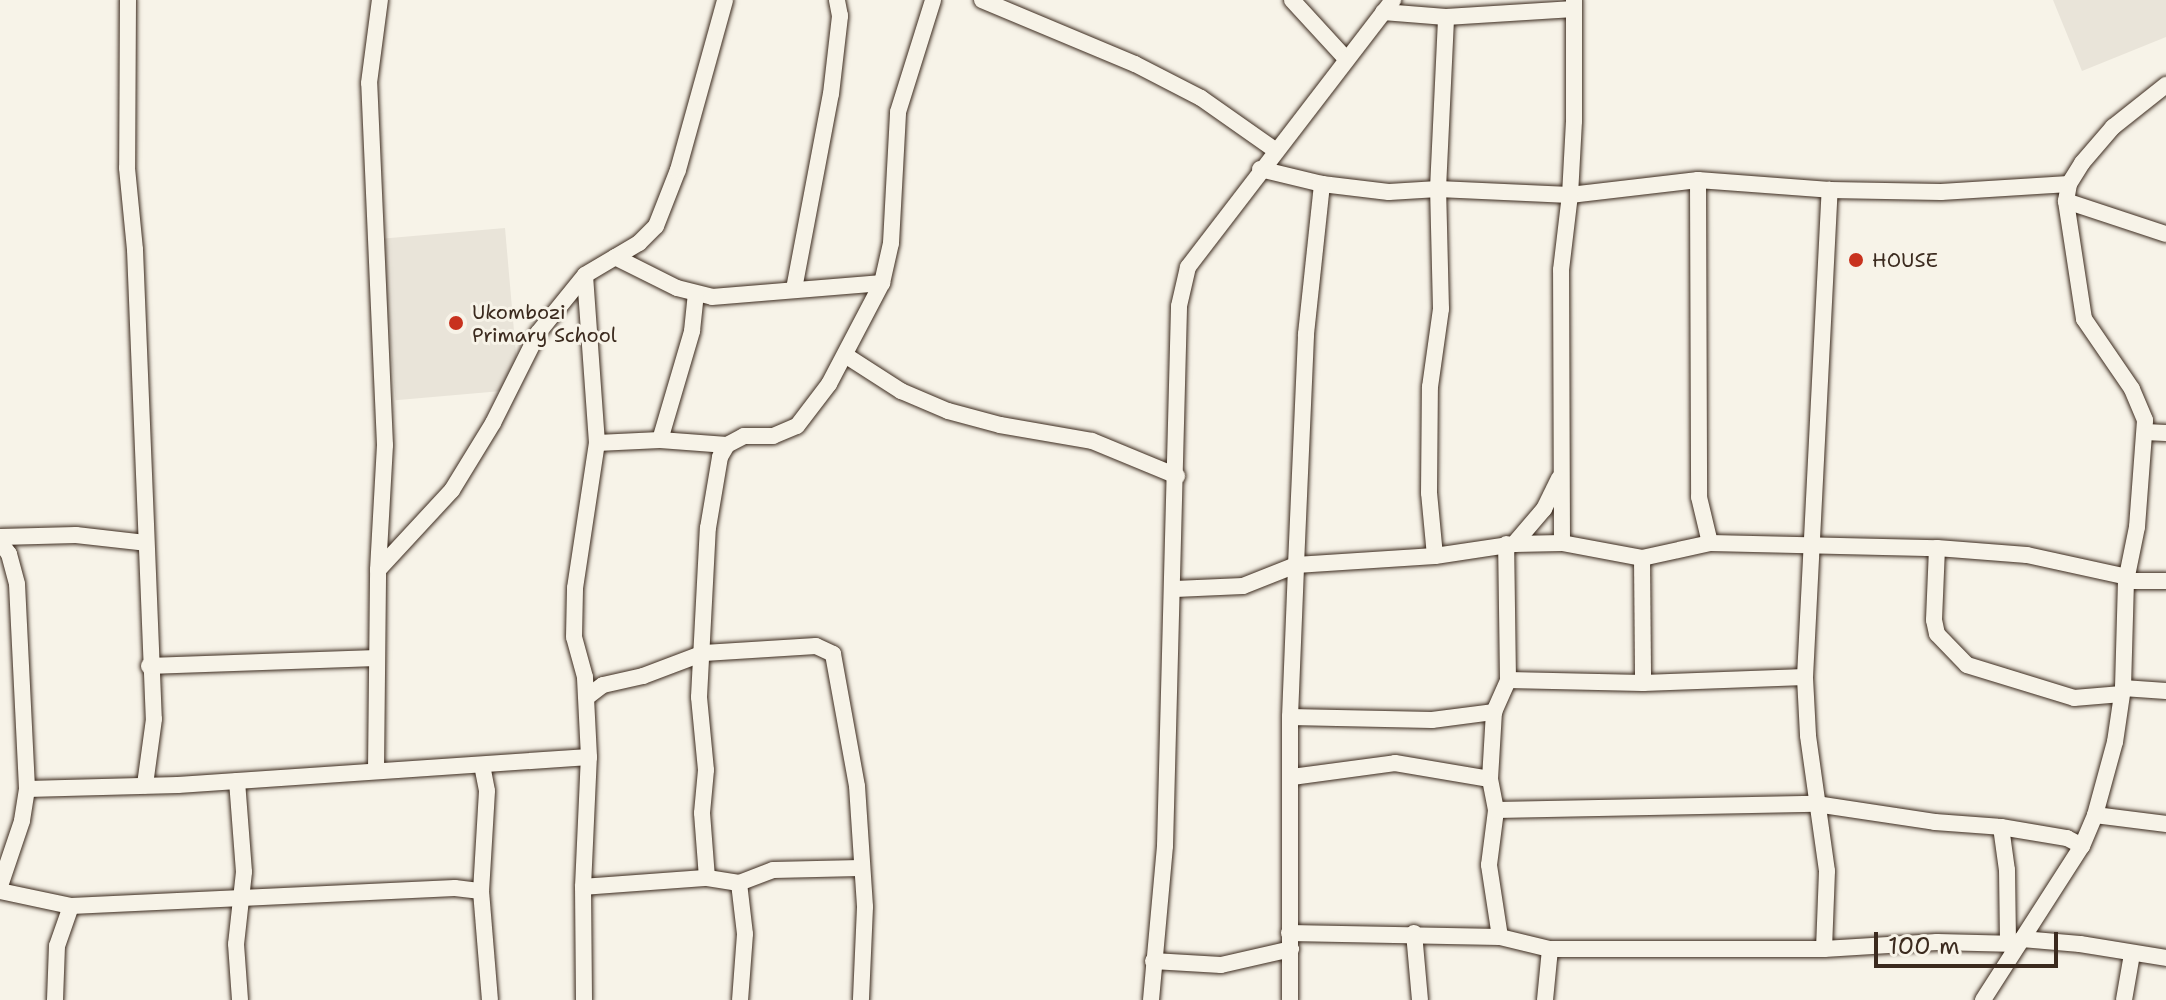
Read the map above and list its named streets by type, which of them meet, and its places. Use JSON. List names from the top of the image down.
{
  "places": ["HOUSE", "Ukombozi Primary School"],
  "scale_bar": "100 m"
}
